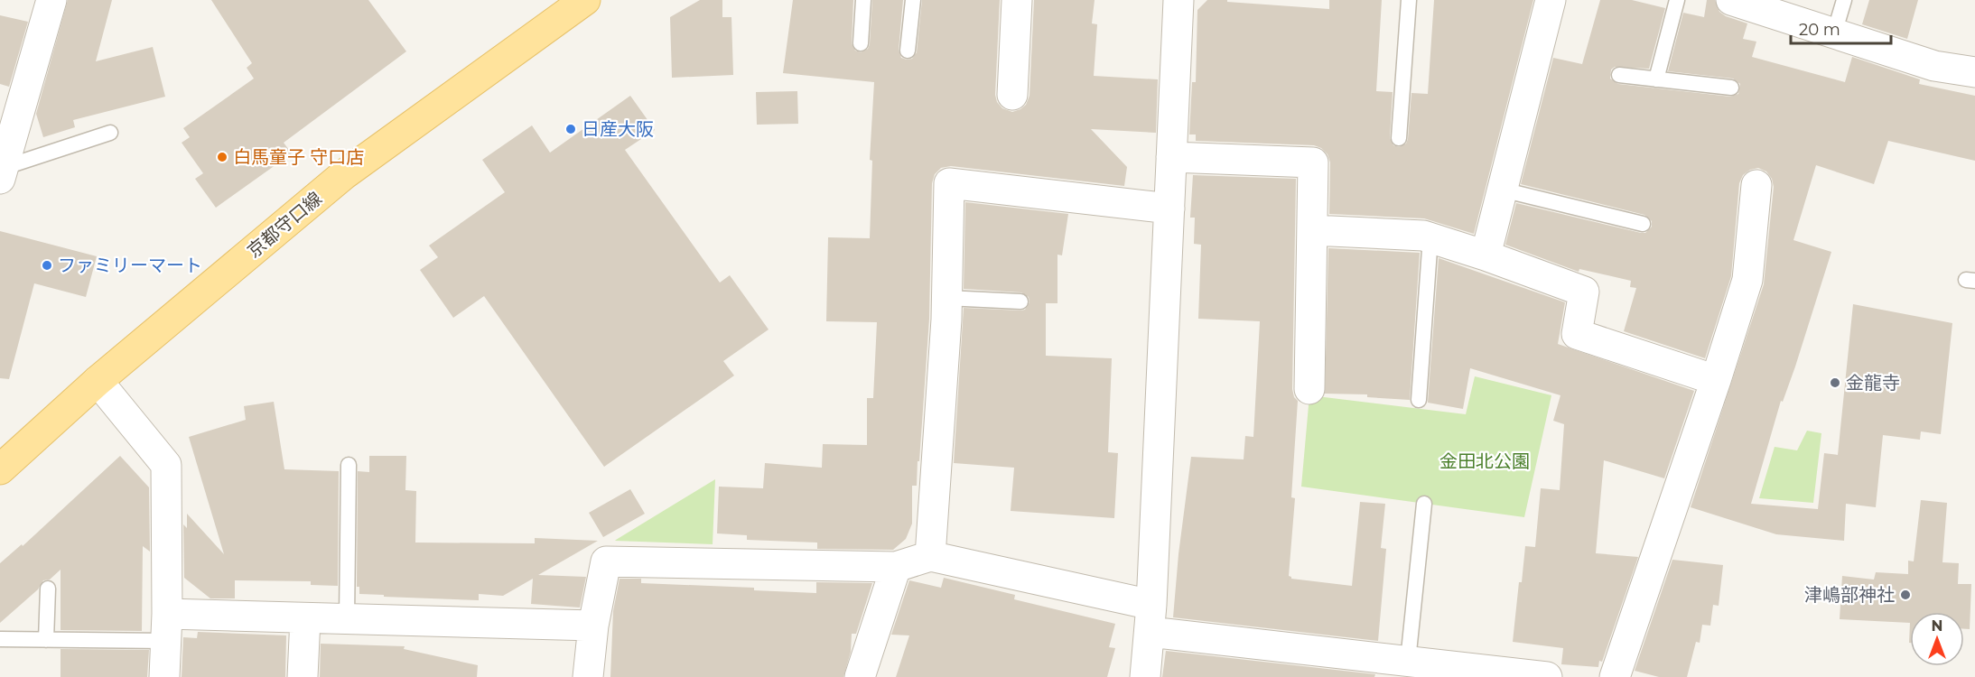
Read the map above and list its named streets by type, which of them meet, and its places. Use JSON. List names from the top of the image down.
{
  "streets": {
    "main road": ["京都守口線"]
  },
  "parks": ["金田北公園"],
  "places": [
    "日産大阪",
    "白馬童子 守口店",
    "ファミリーマート",
    "金龍寺",
    "津嶋部神社"
  ],
  "scale_bar": "20 m",
  "north": "top"
}
